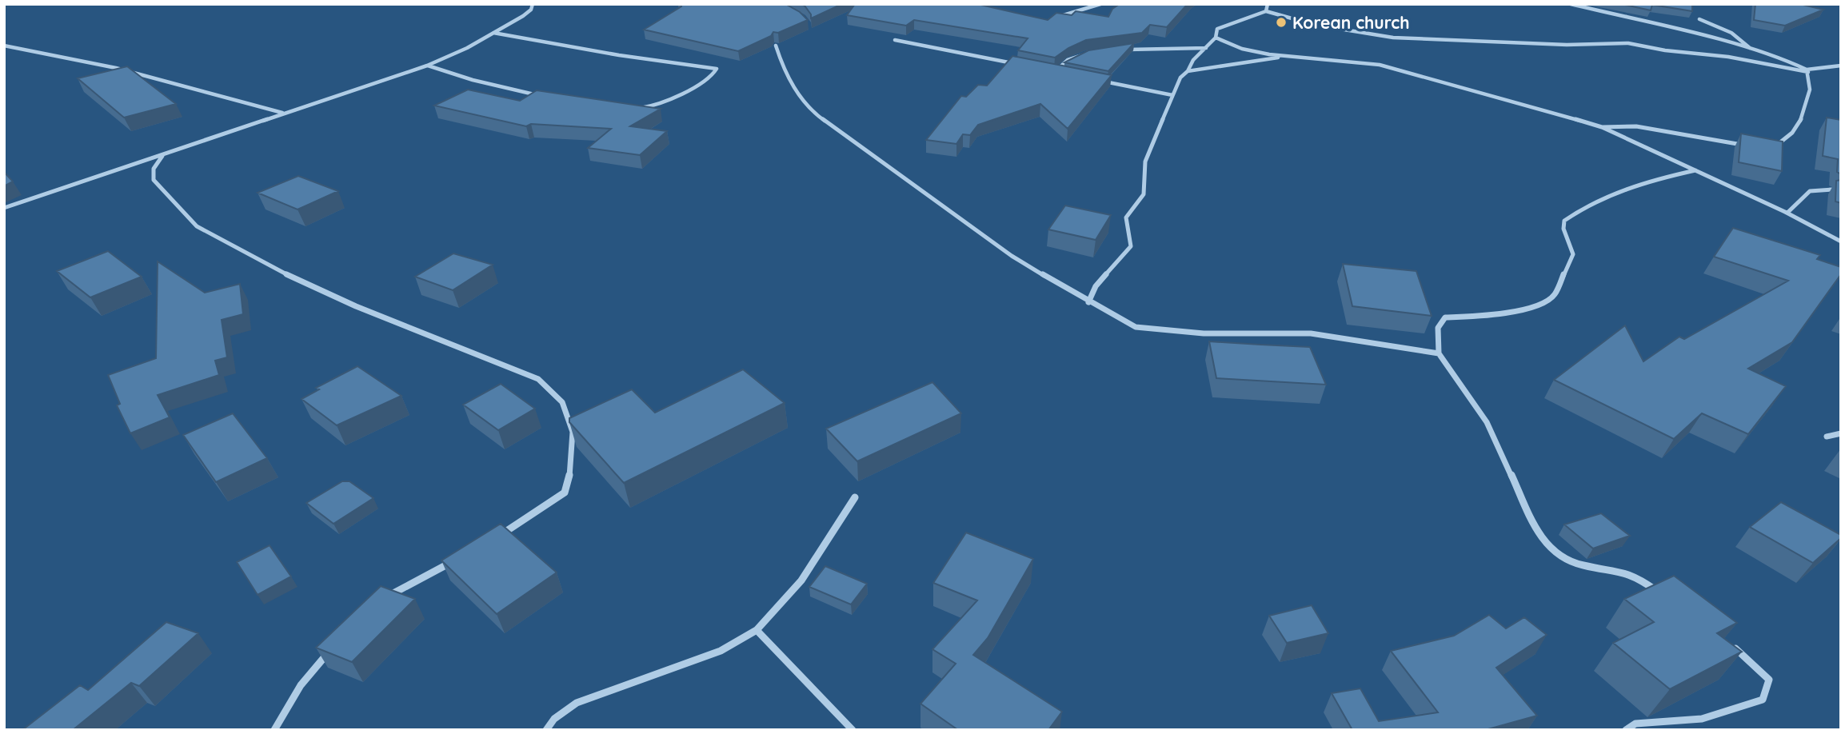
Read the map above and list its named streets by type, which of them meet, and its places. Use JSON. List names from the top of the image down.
{
  "places": ["Korean church"]
}
